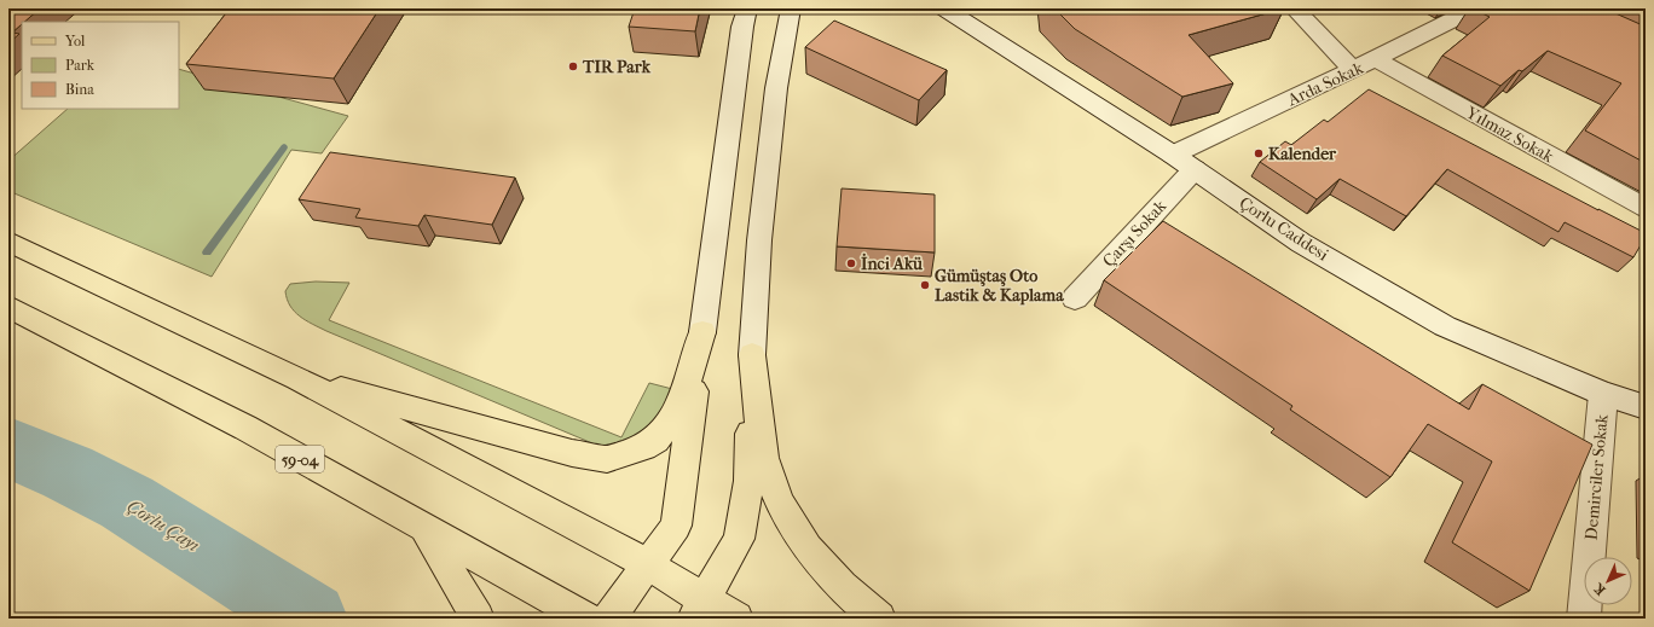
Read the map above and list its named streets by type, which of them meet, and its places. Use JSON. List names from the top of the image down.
{
  "streets": {
    "main road": [
      "Arda Sokak",
      "Yılmaz Sokak",
      "Çorlu Caddesi",
      "Çarşı Sokak",
      "59-04",
      "Demirciler Sokak"
    ]
  },
  "crossings": [
    ["Arda Sokak", "Yılmaz Sokak"],
    ["Arda Sokak", "Çorlu Caddesi"],
    ["Çorlu Caddesi", "Çarşı Sokak"],
    ["Çorlu Caddesi", "Demirciler Sokak"]
  ],
  "water": ["Çorlu Çayı"],
  "places": [
    "TIR Park",
    "Kalender",
    "İnci Akü",
    "Gümüştaş Oto Lastik & Kaplama"
  ],
  "legend": ["Yol", "Park", "Bina"],
  "north": "bottom left"
}
